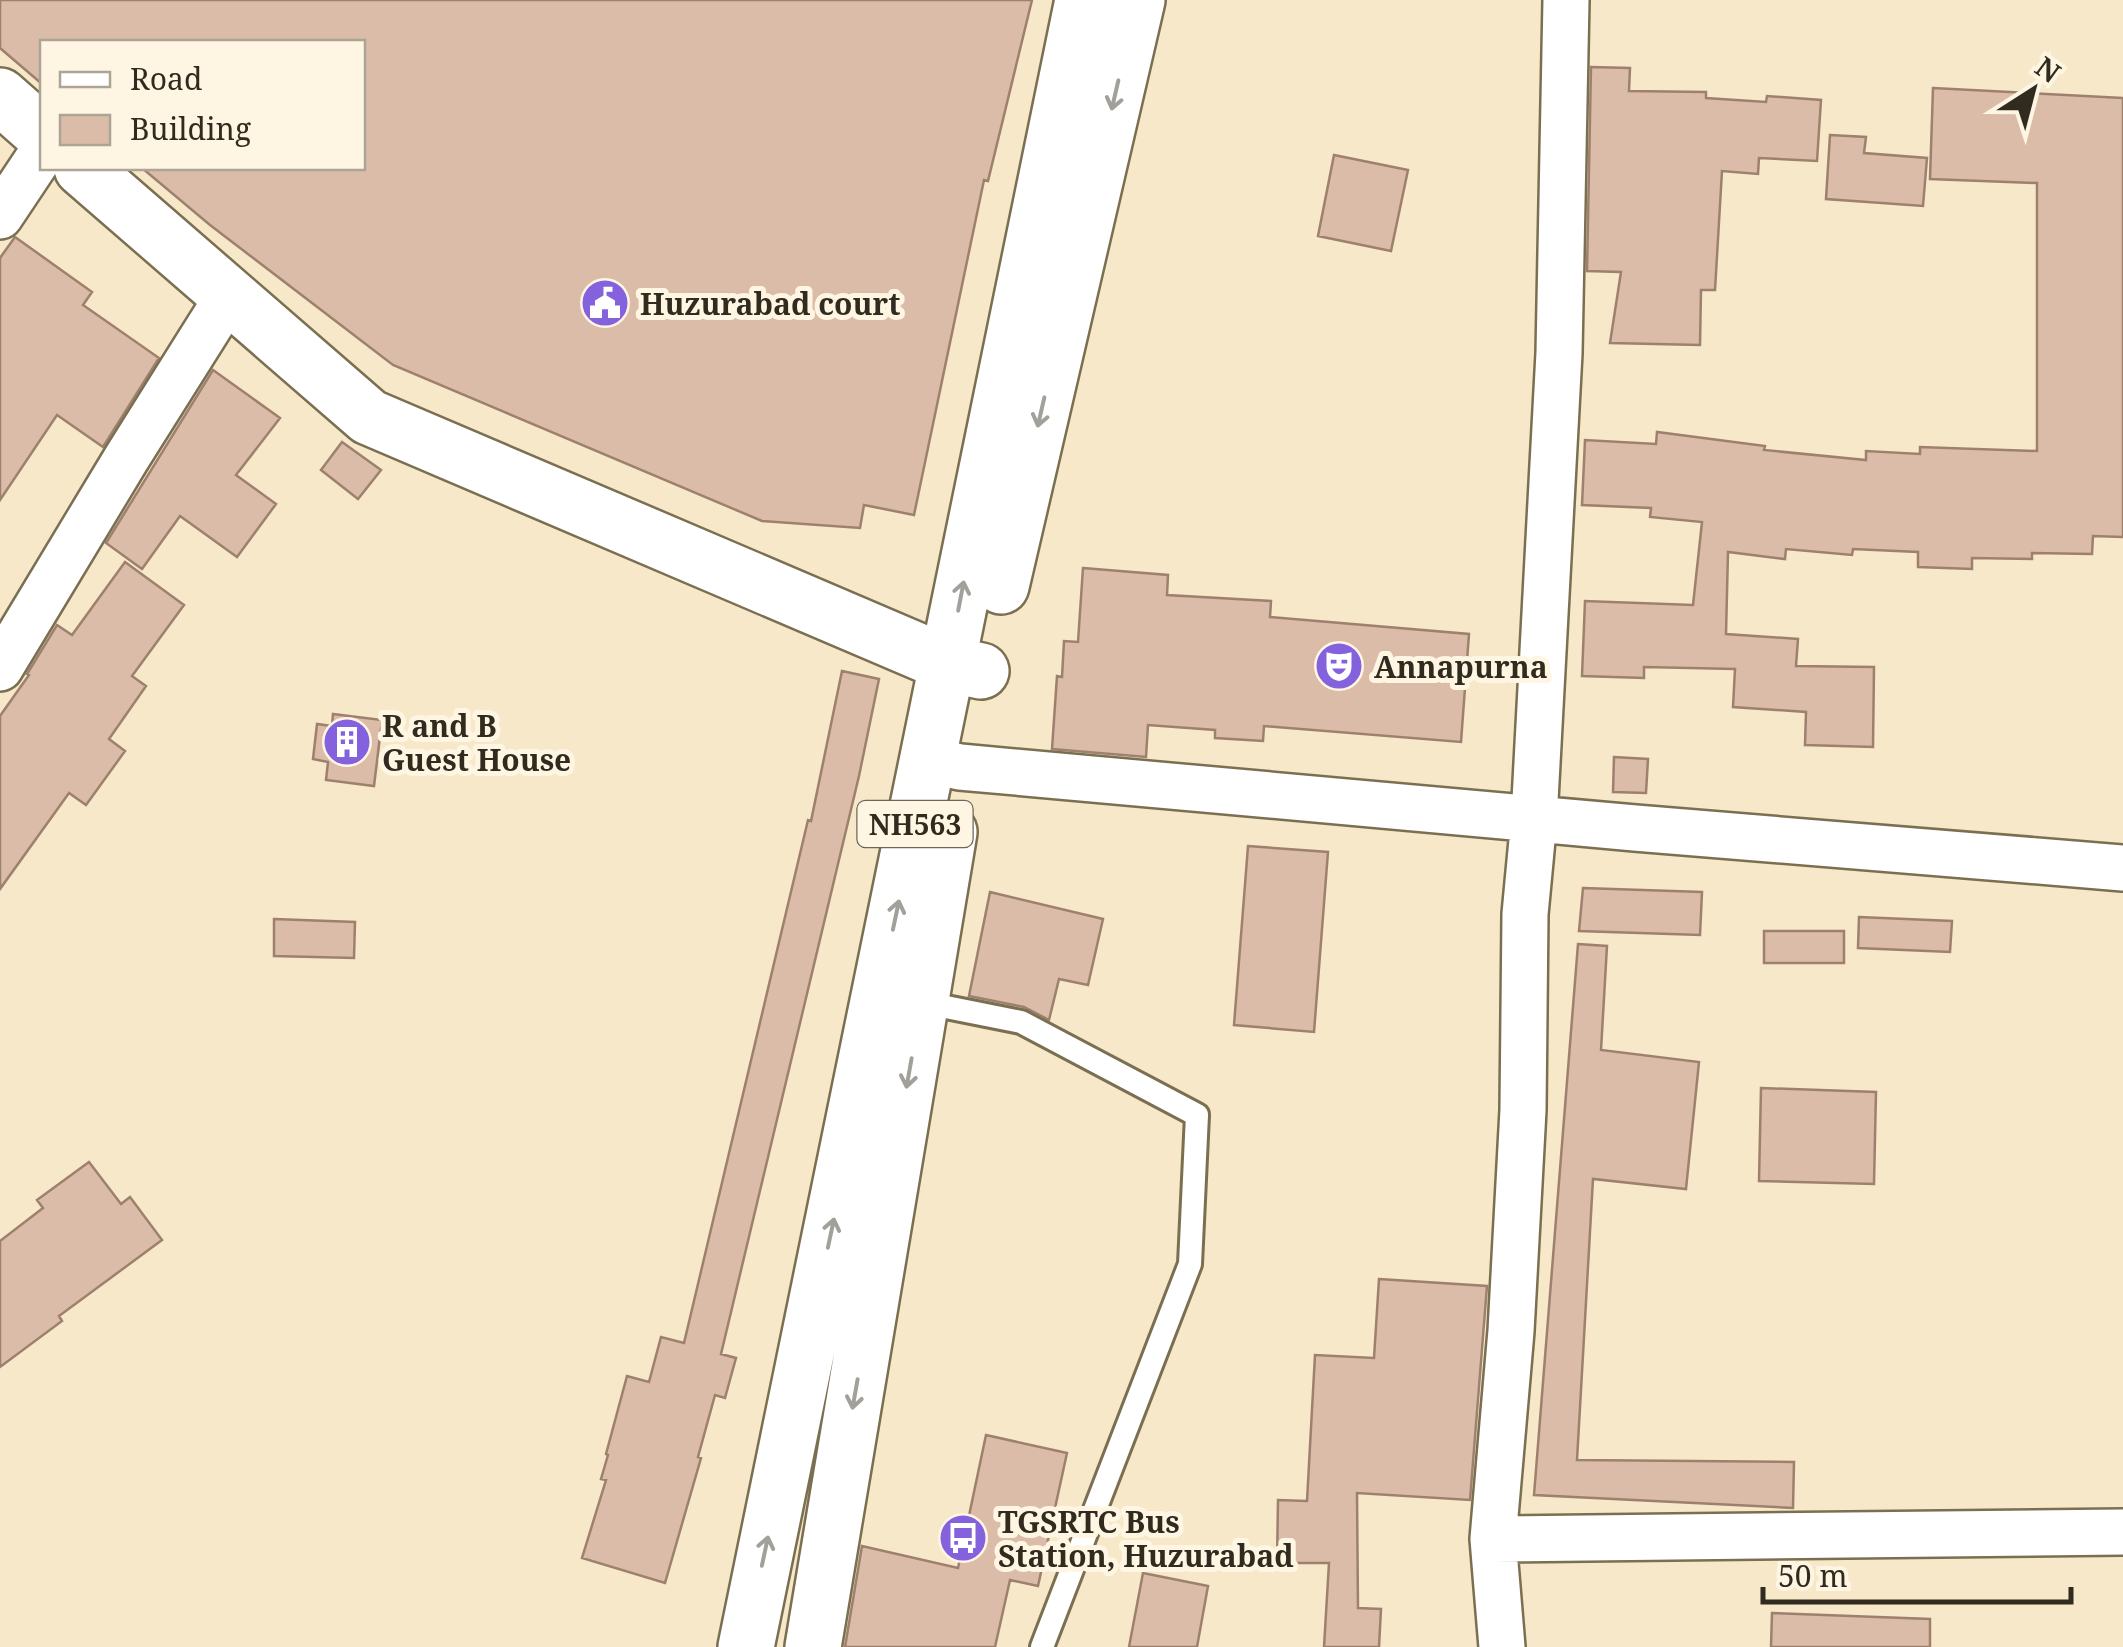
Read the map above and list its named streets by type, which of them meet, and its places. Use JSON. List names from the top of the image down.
{
  "streets": {
    "main road": ["NH563"]
  },
  "places": {
    "public building": ["Huzurabad court"],
    "theatre": ["Annapurna"],
    "building": ["R and B Guest House"],
    "bus stop": ["TGSRTC Bus Station, Huzurabad"]
  },
  "legend": ["Road", "Building"],
  "scale_bar": "50 m",
  "north": "top right"
}
